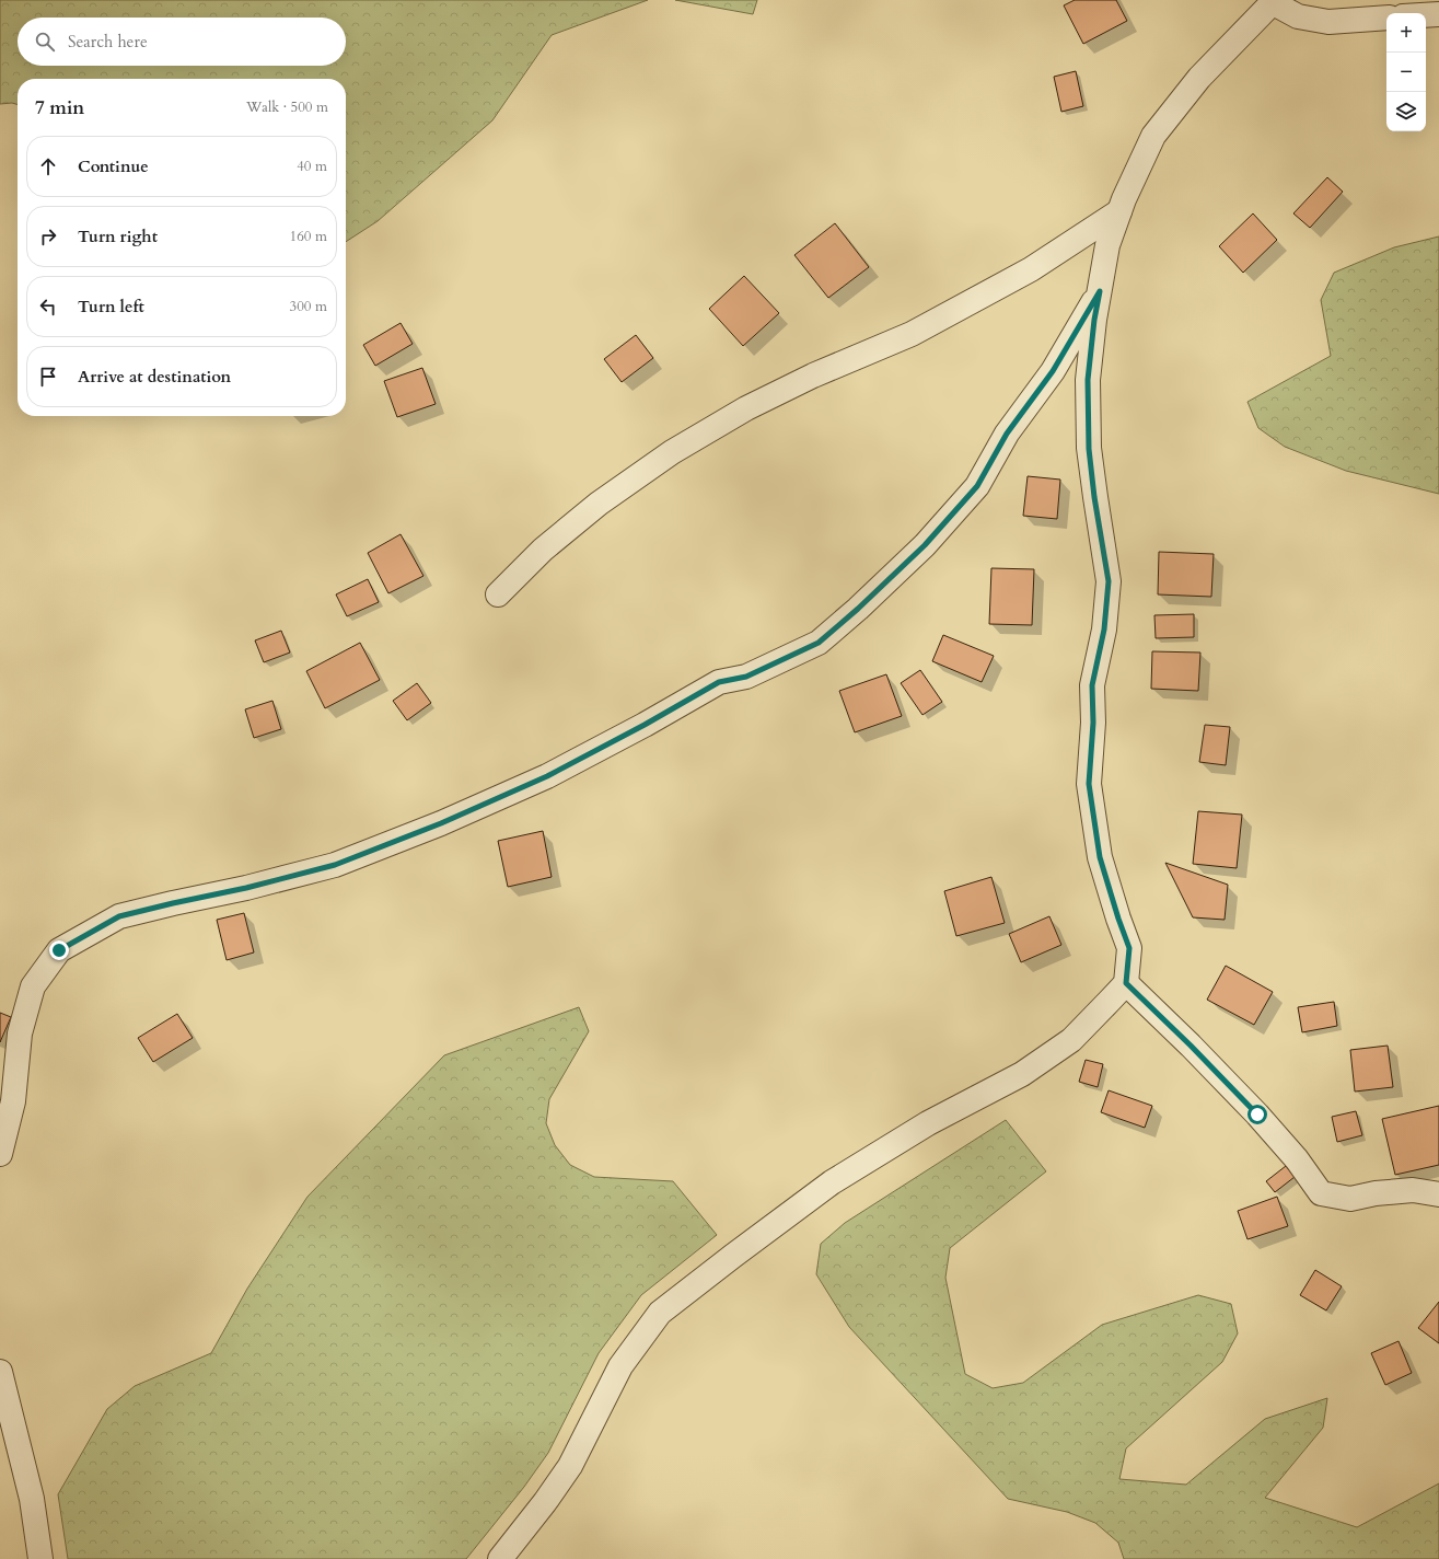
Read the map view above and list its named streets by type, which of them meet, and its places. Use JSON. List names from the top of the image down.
{
  "page": {
    "map_buttons": ["+", "−"],
    "search": "Search here",
    "heading": ["7 min", "Walk · 500 m"],
    "list": [
      ["Continue", "40 m"],
      ["Turn right", "160 m"],
      ["Turn left", "300 m"],
      "Arrive at destination"
    ]
  }
}
